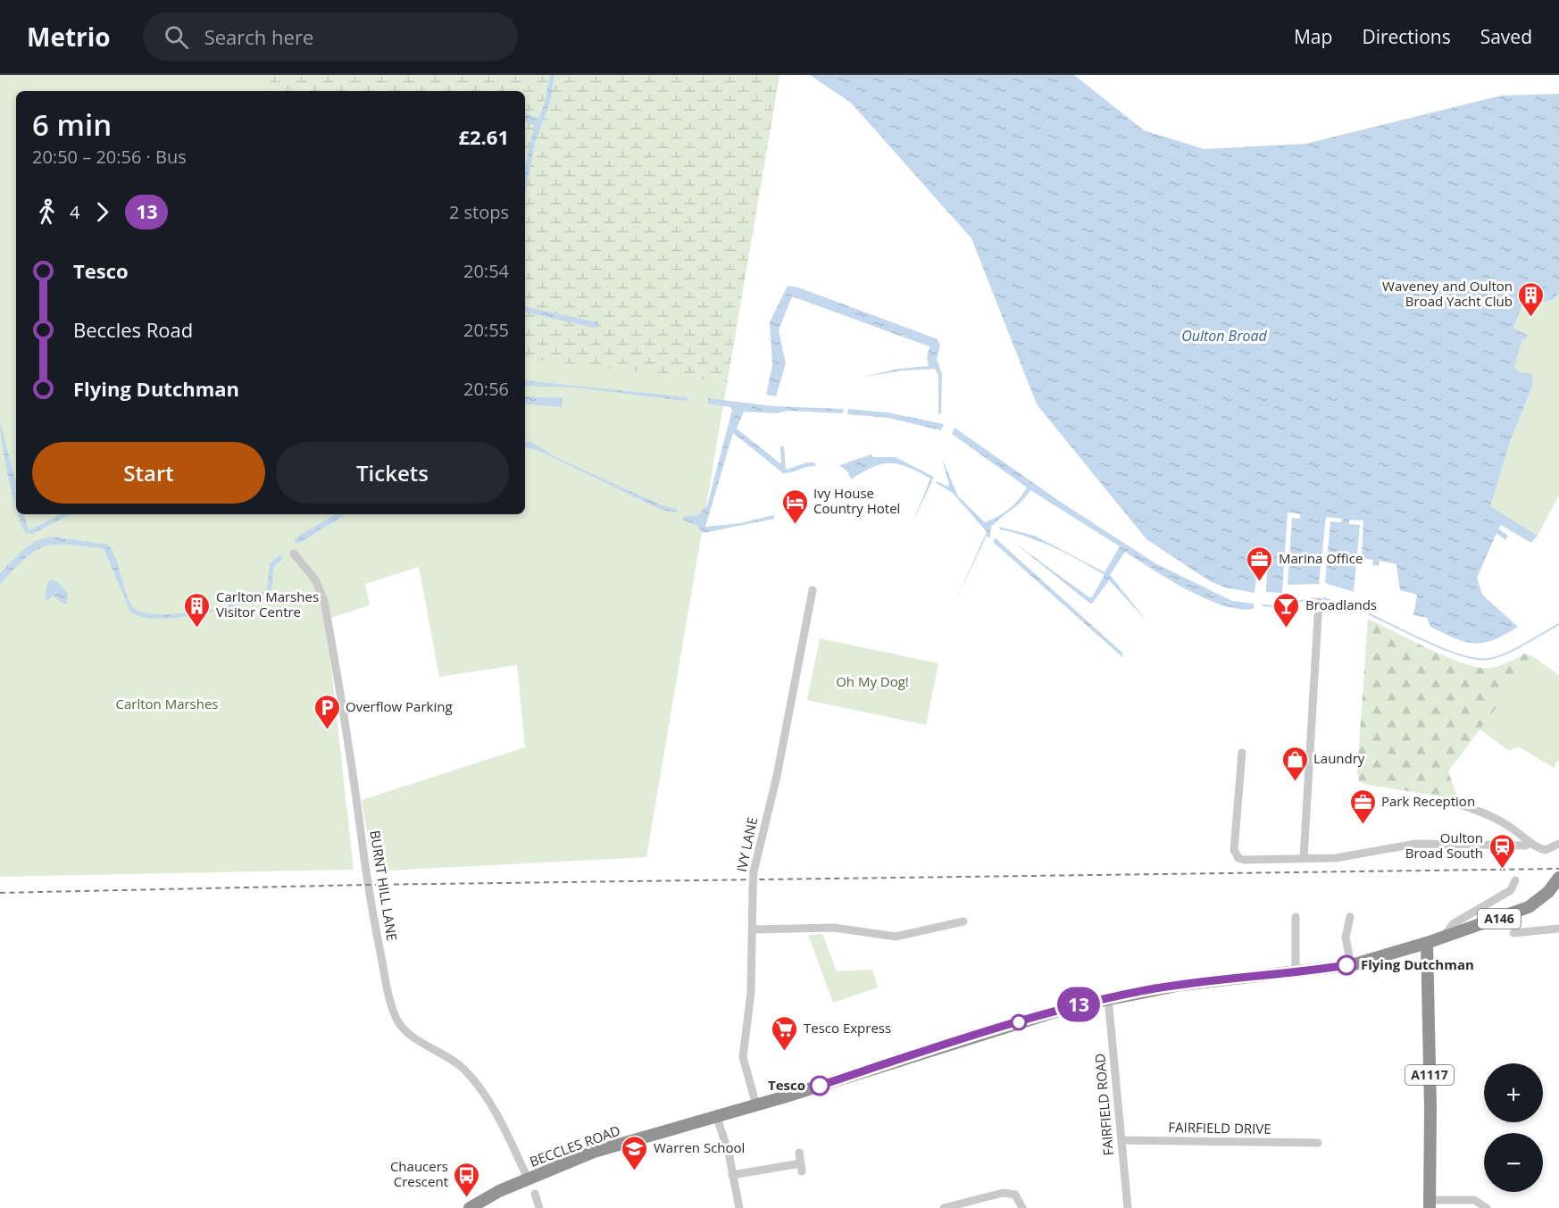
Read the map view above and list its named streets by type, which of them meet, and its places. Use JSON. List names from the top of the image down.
{
  "streets": {
    "highway": ["A146", "A1117", "BECCLES ROAD"],
    "street": [
      "IVY LANE",
      "BURNT HILL LANE",
      "FAIRFIELD ROAD",
      "FAIRFIELD DRIVE"
    ]
  },
  "crossings": [
    ["IVY LANE", "BECCLES ROAD"],
    ["BURNT HILL LANE", "BECCLES ROAD"],
    ["A146", "BECCLES ROAD"],
    ["A1117", "BECCLES ROAD"],
    ["FAIRFIELD ROAD", "FAIRFIELD DRIVE"],
    ["FAIRFIELD ROAD", "BECCLES ROAD"]
  ],
  "water": ["Oulton Broad"],
  "parks": ["Oh My Dog!", "Carlton Marshes"],
  "places": {
    "building": ["Waveney and Oulton Broad Yacht Club", "Carlton Marshes Visitor Centre"],
    "hotel": ["Ivy House Country Hotel"],
    "office": ["Marina Office", "Park Reception"],
    "bar": ["Broadlands"],
    "parking": ["Overflow Parking"],
    "shop": ["Laundry"],
    "station": ["Oulton Broad South"],
    "other": ["Flying Dutchman", "Tesco"],
    "supermarket": ["Tesco Express"],
    "school or university": ["Warren School"],
    "bus stop": ["Chaucers Crescent"]
  },
  "lines": ["bus line 13"],
  "page": {
    "header": "Metrio",
    "search": "Search here",
    "nav": ["Map", "Directions", "Saved"],
    "on_map": "13",
    "heading": ["6 min", "20:50 – 20:56 · Bus", "£2.61"],
    "legs": ["4", "13", "2 stops"],
    "list": [
      {
        "name": "Tesco",
        "value": "20:54"
      },
      {
        "name": "Beccles Road",
        "value": "20:55"
      },
      {
        "name": "Flying Dutchman",
        "value": "20:56"
      }
    ],
    "buttons": ["Start", "Tickets"],
    "map_buttons": ["+", "−"]
  }
}
